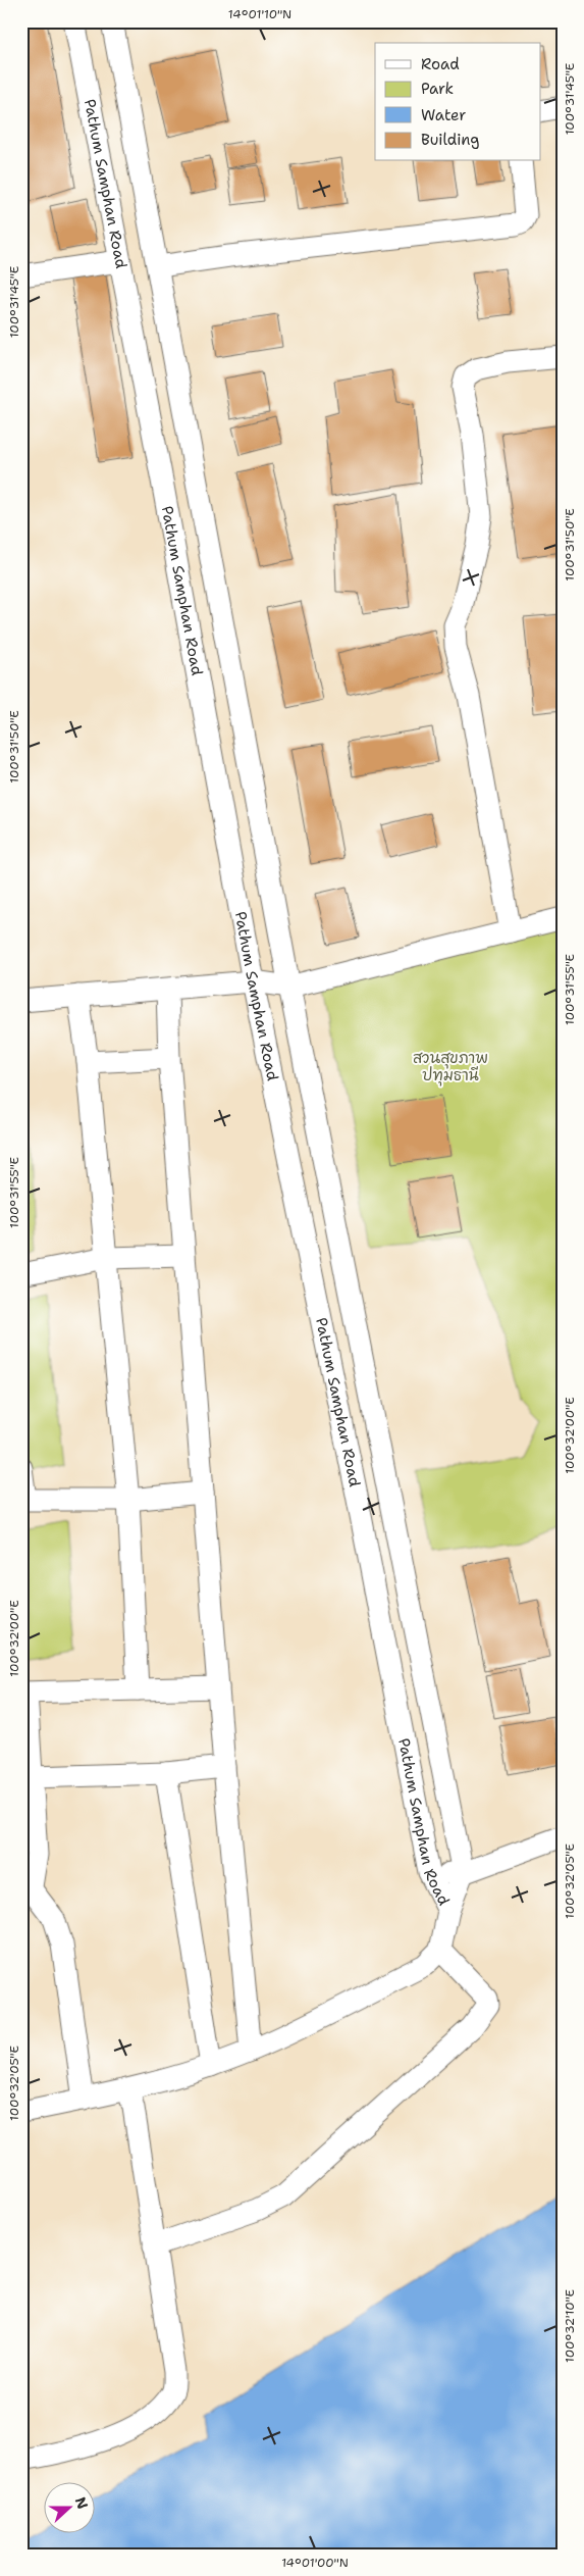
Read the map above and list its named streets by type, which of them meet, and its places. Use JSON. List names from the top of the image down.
{
  "streets": {
    "street": ["Pathum Samphan Road"]
  },
  "parks": ["สวนสุขภาพ ปทุมธานี"],
  "legend": [
    "Road",
    "Park",
    "Water",
    "Building"
  ],
  "north": "right",
  "coordinates": [
    "14°01'10\"N",
    "100°31'45\"E",
    "100°31'50\"E",
    "100°31'55\"E",
    "100°32'00\"E",
    "100°32'05\"E",
    "100°32'10\"E",
    "14°01'00\"N"
  ]
}
